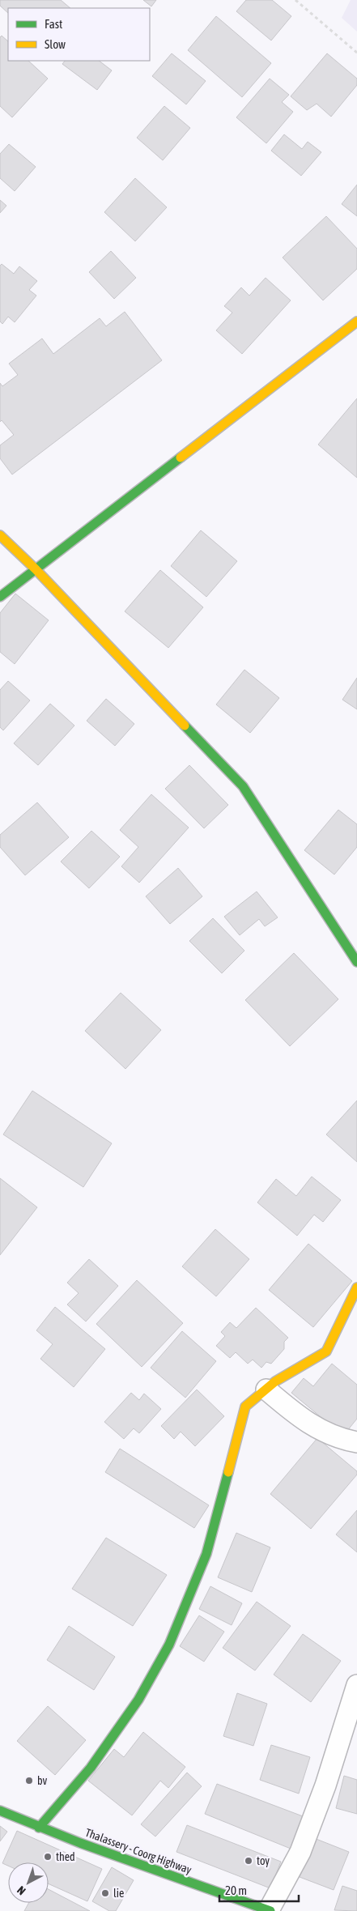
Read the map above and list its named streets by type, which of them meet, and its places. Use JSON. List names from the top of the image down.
{
  "streets": {
    "street": ["Thalassery - Coorg Highway"]
  },
  "places": [
    "bv",
    "thed",
    "toy",
    "lie"
  ],
  "legend": ["Fast", "Slow"],
  "scale_bar": "20 m",
  "north": "bottom left"
}
